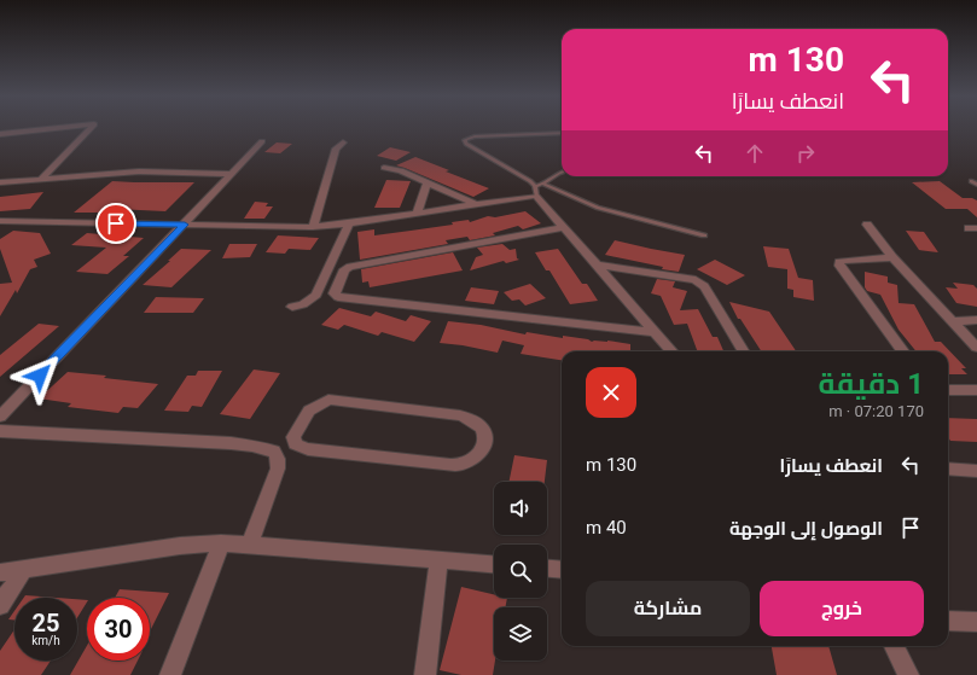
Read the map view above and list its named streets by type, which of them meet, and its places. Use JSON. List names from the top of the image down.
{
  "page": {
    "turn": ["130 m", "انعطف يسارًا"],
    "heading": ["1 دقيقة", "170 m · 07:20"],
    "list": [
      {
        "name": "انعطف يسارًا",
        "value": "130 m"
      },
      {
        "name": "الوصول إلى الوجهة",
        "value": "40 m"
      }
    ],
    "buttons": ["خروج", "مشاركة"],
    "speed": "25 km/h",
    "limit": "30"
  }
}
